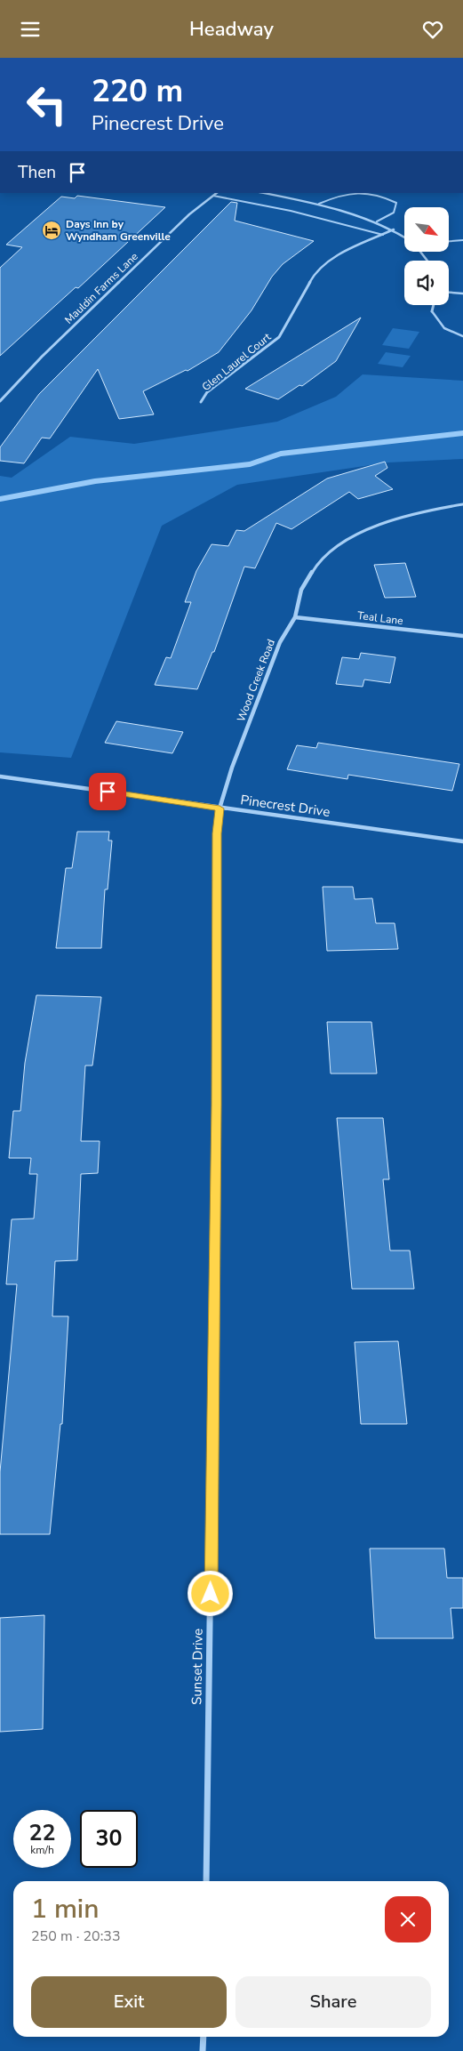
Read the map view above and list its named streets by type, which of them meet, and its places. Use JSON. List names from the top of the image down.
{
  "streets": {
    "street": [
      "Mauldin Farms Lane",
      "Glen Laurel Court",
      "Teal Lane",
      "Wood Creek Road",
      "Pinecrest Drive",
      "Sunset Drive"
    ]
  },
  "crossings": [
    ["Teal Lane", "Wood Creek Road"],
    ["Wood Creek Road", "Pinecrest Drive"],
    ["Wood Creek Road", "Sunset Drive"],
    ["Pinecrest Drive", "Sunset Drive"]
  ],
  "places": {
    "hotel": ["Days Inn by Wyndham Greenville"]
  },
  "north": "bottom right",
  "page": {
    "header": "Headway",
    "turn": ["220 m", "Pinecrest Drive"],
    "then": "Then",
    "speed": "22 km/h",
    "limit": "30",
    "heading": ["1 min", "250 m · 20:33"],
    "buttons": ["Exit", "Share"]
  }
}
